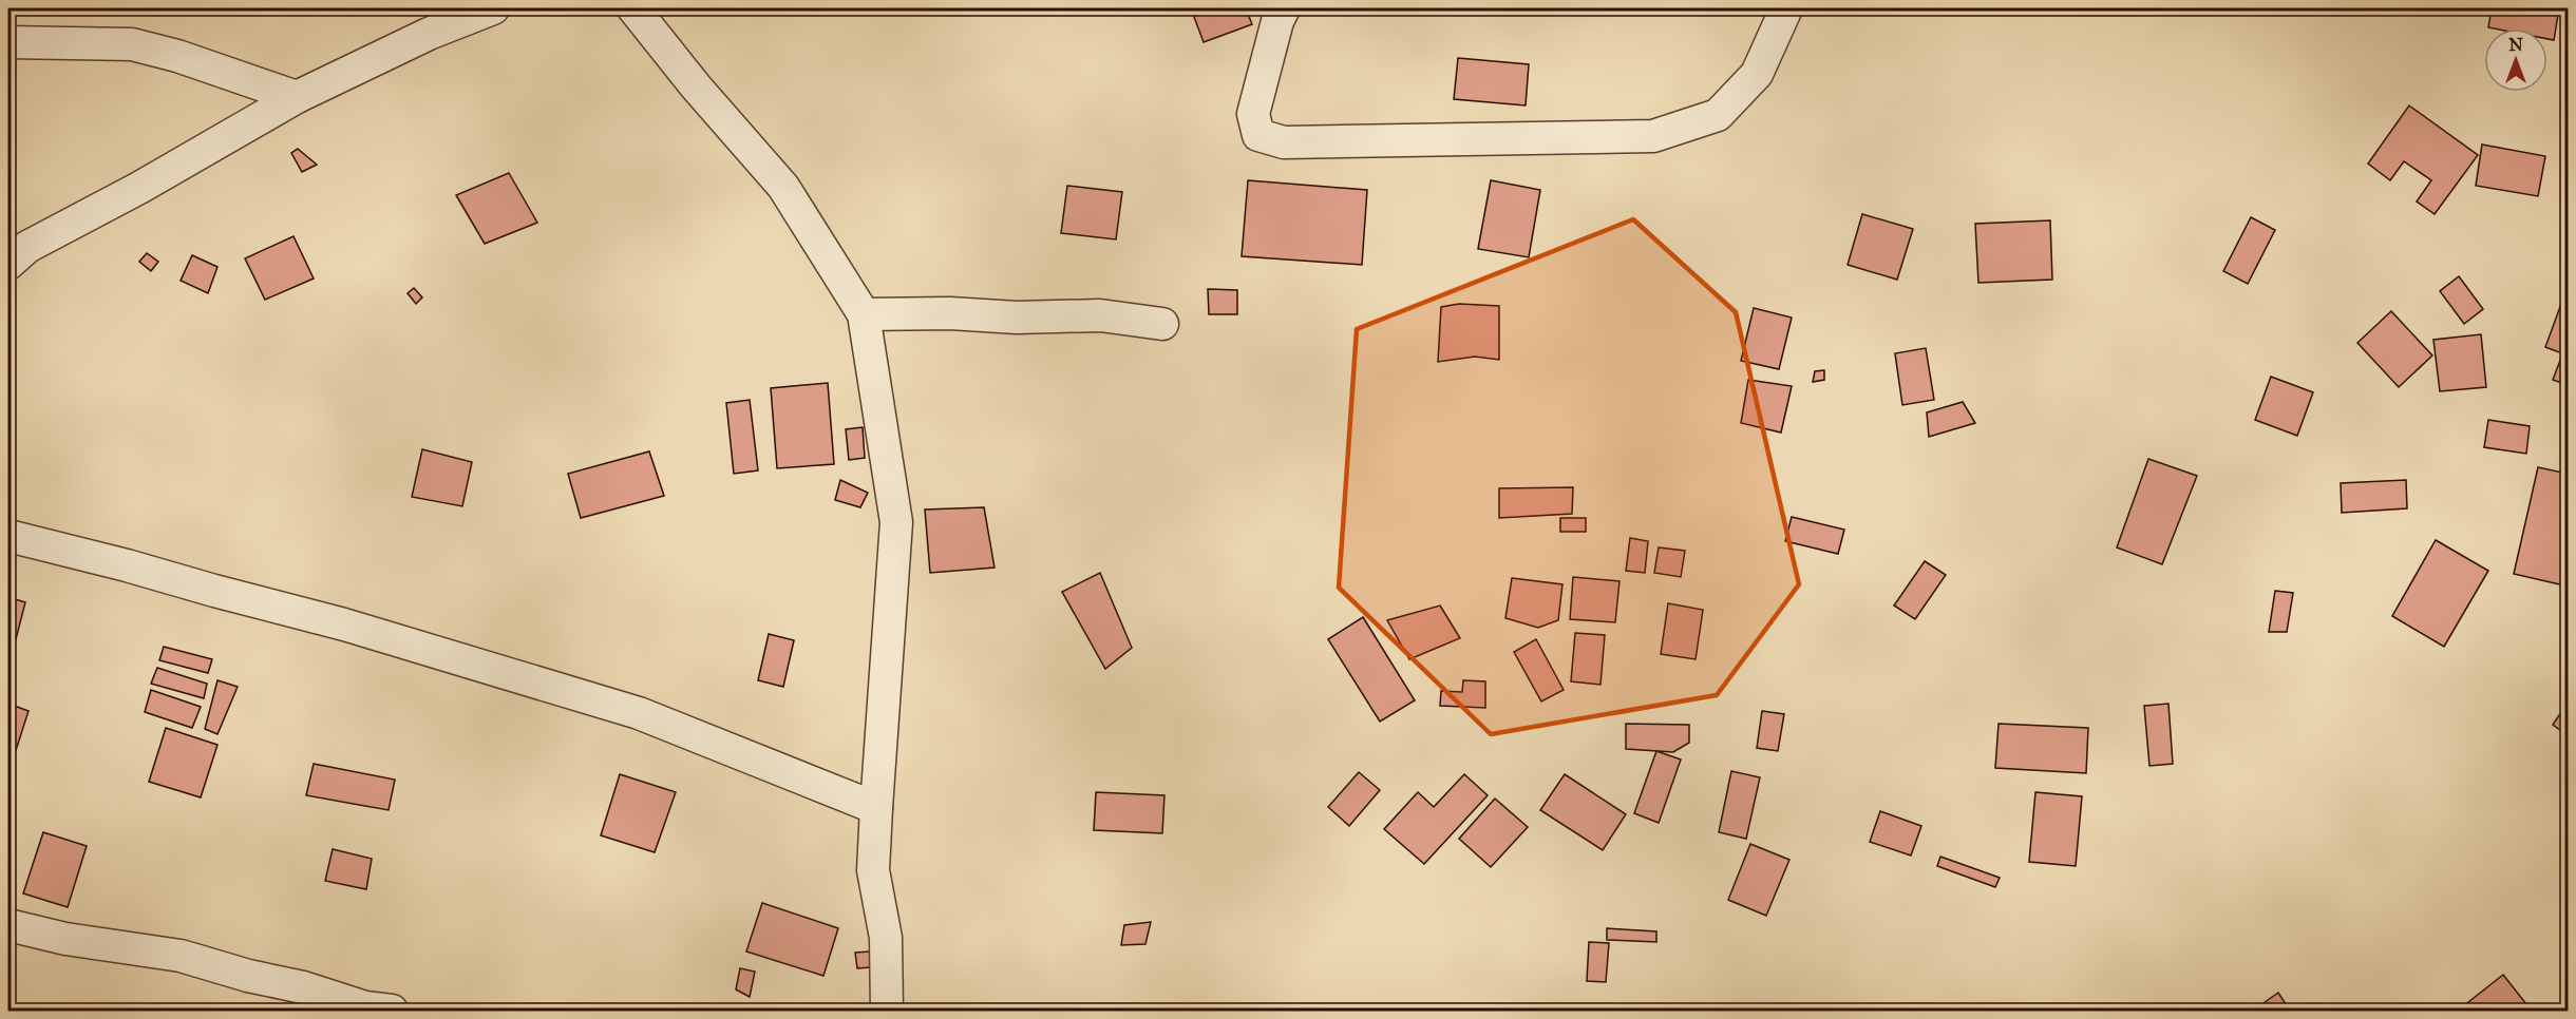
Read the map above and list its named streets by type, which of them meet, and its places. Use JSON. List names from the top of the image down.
{
  "north": "top"
}
